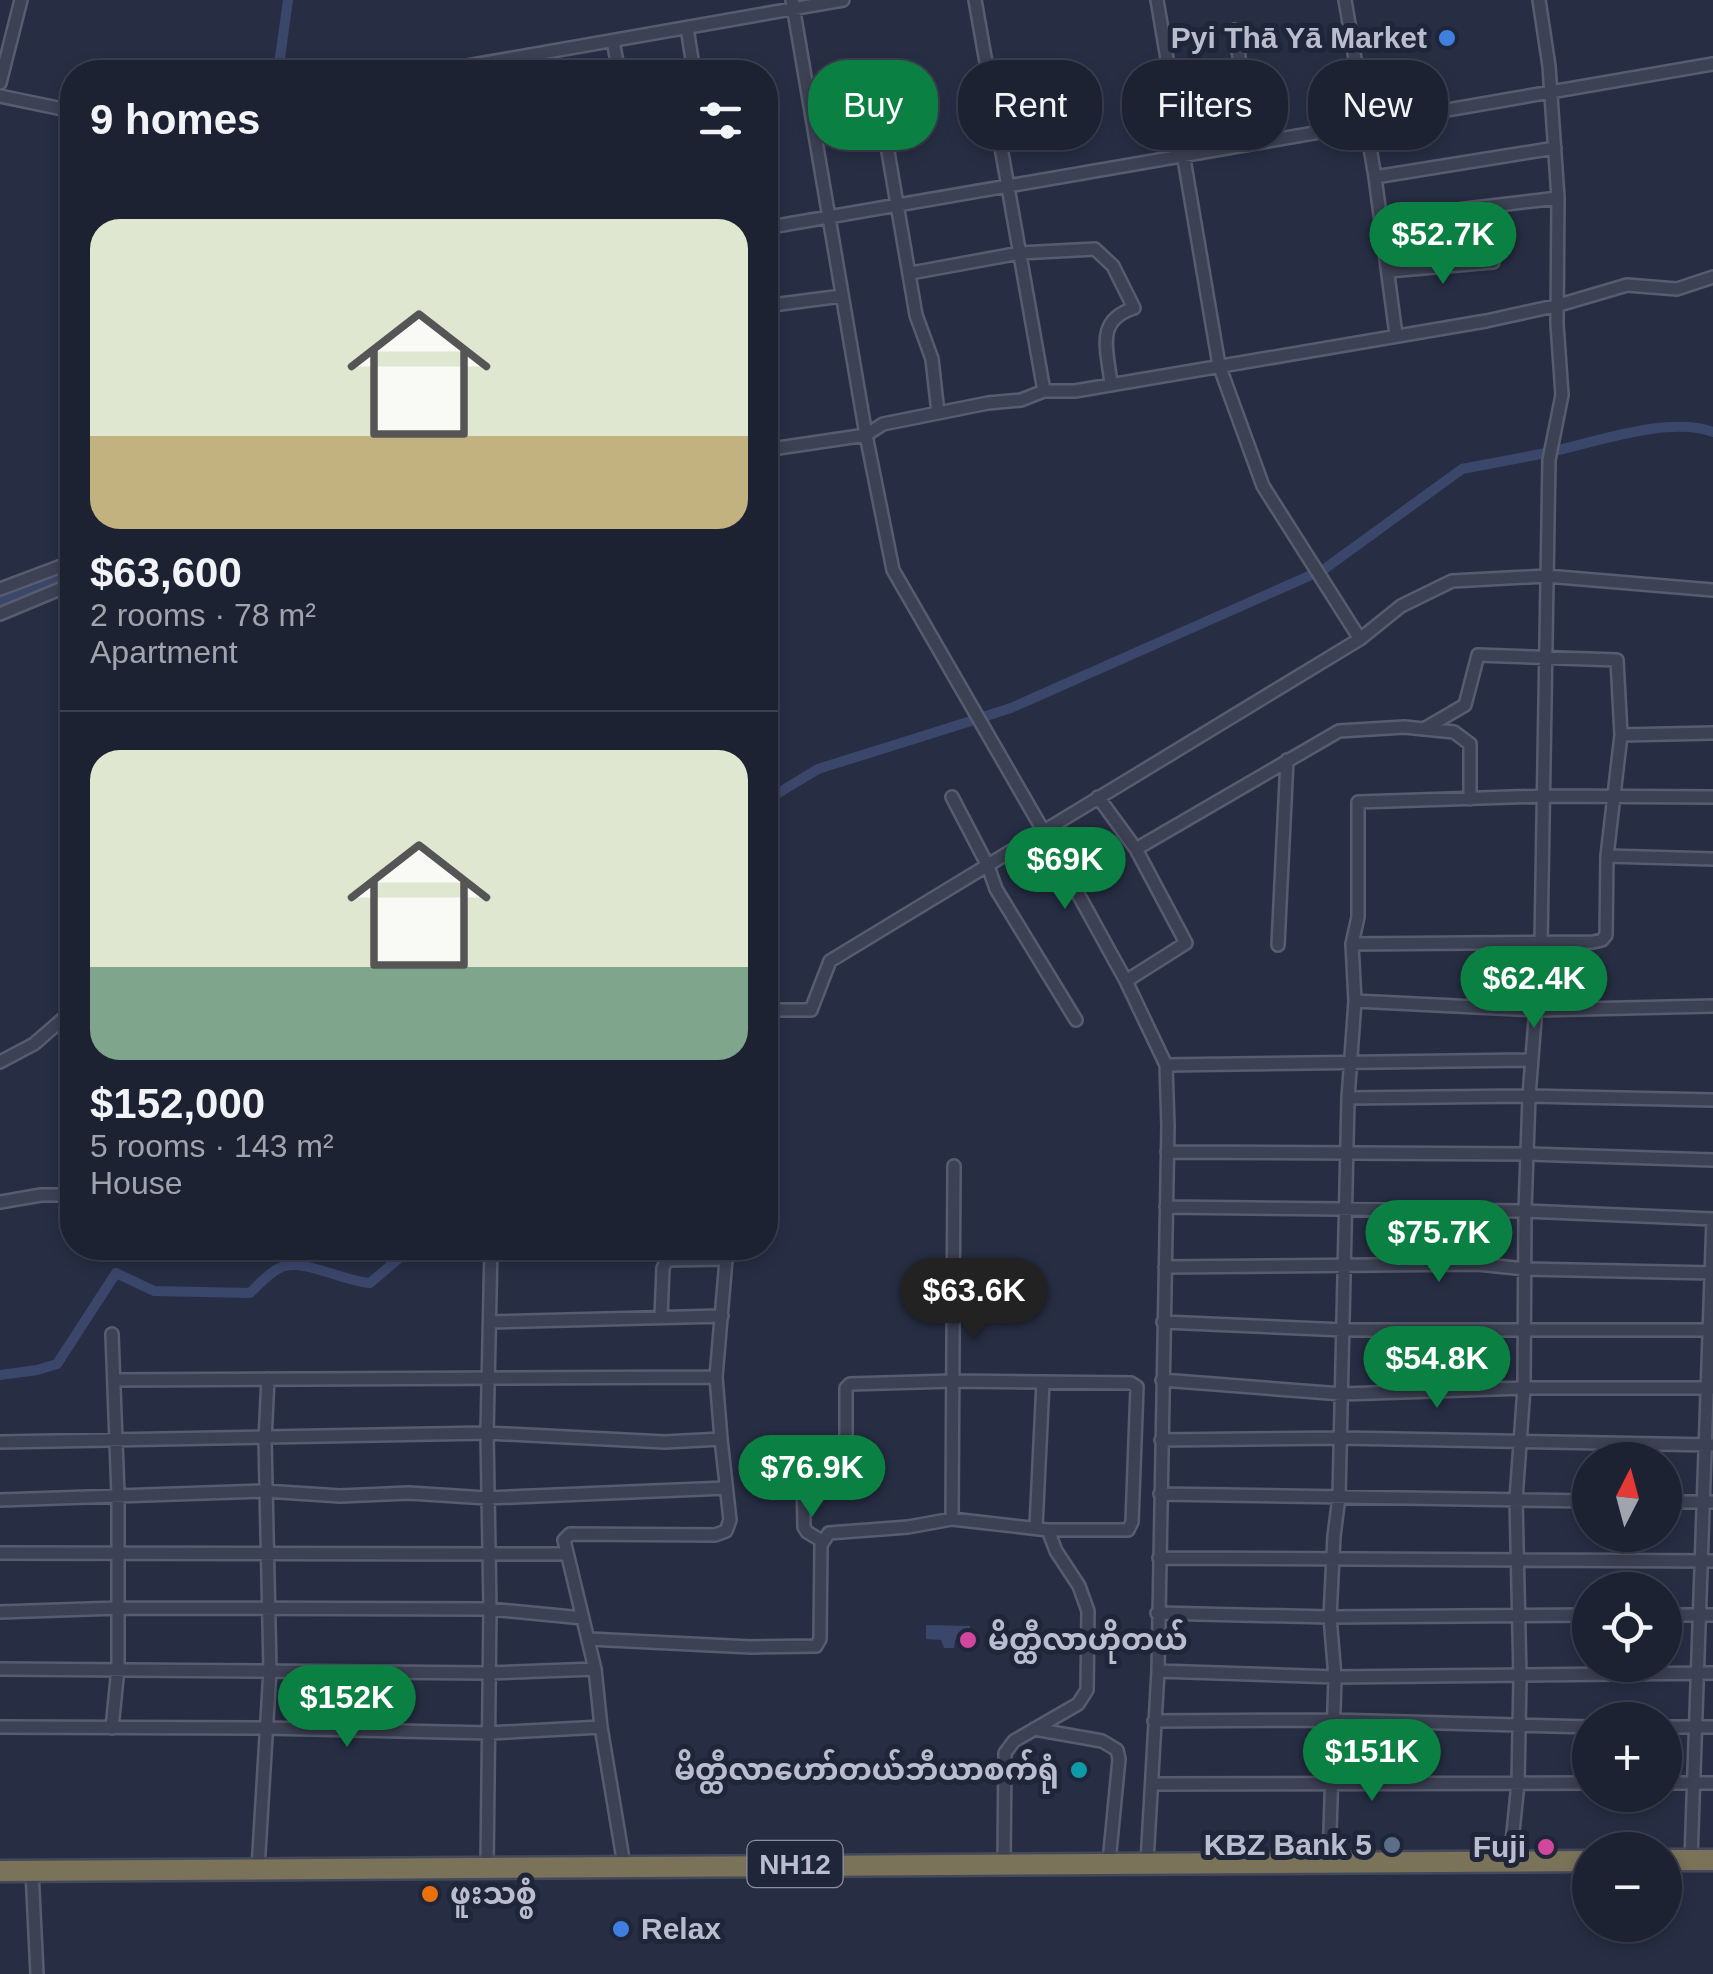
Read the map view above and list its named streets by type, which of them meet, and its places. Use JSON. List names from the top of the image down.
{
  "streets": {
    "highway": ["NH12"]
  },
  "places": [
    "Pyi Thā Yā Market",
    "မိတ္ထီလာဟိုတယ်",
    "မိတ္ထီလာဟော်တယ်ဘီယာစက်ရုံ",
    "KBZ Bank 5",
    "Fuji",
    "ဖူးသစ္စံ",
    "Relax"
  ],
  "north": "top",
  "page": {
    "chip": [
      "Buy",
      "Rent",
      "Filters",
      "New"
    ],
    "heading": "9 homes",
    "list": [
      {
        "name": "$63,600",
        "note": "2 rooms · 78 m² · Apartment"
      },
      {
        "name": "$152,000",
        "note": "5 rooms · 143 m² · House"
      }
    ],
    "price": [
      "$52.7K",
      "$69K",
      "$62.4K",
      "$75.7K",
      "$63.6K",
      "$54.8K",
      "$76.9K",
      "$152K",
      "$151K"
    ],
    "map_buttons": ["+", "−"]
  }
}
